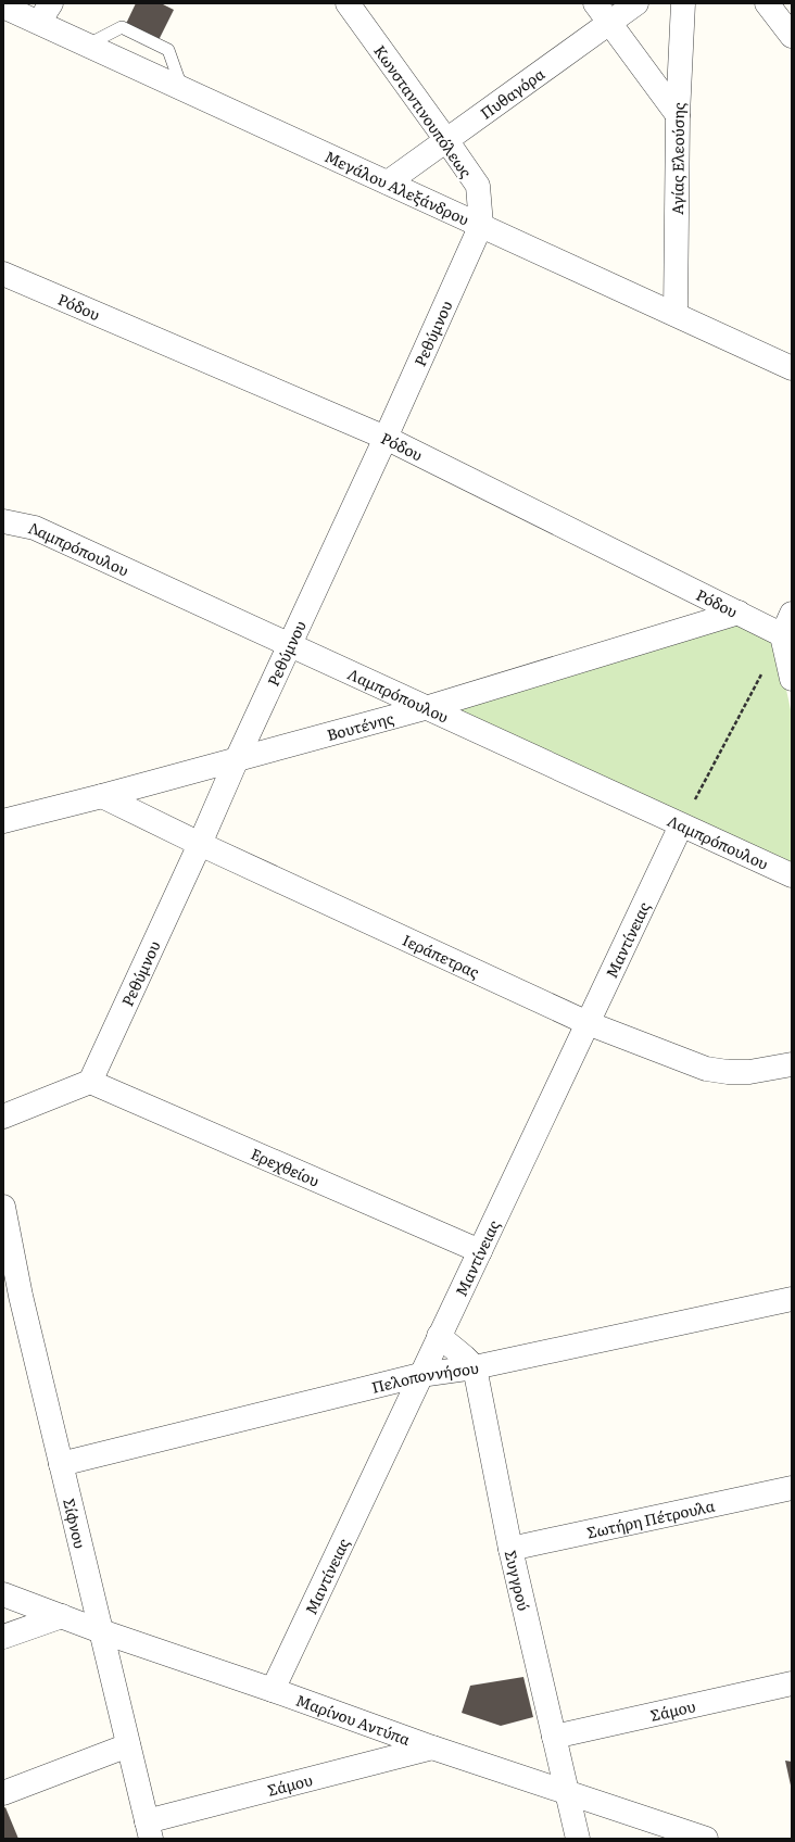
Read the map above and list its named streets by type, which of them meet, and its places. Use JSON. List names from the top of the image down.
{
  "streets": {
    "street": [
      "Πυθαγόρα",
      "Κωνσταντινουπόλεως",
      "Αγίας Ελεούσης",
      "Μεγάλου Αλεξάνδρου",
      "Ρόδου",
      "Ρεθύμνου",
      "Λαμπρόπουλου",
      "Βουτένης",
      "Μαντίνειας",
      "Ιεράπετρας",
      "Ερεχθείου",
      "Πελοποννήσου",
      "Σωτήρη Πέτρουλα",
      "Σίφνου",
      "Συγγρού",
      "Σάμου",
      "Μαρίνου Αντύπα"
    ]
  },
  "crossings": [
    ["Πυθαγόρα", "Κωνσταντινουπόλεως"],
    ["Πυθαγόρα", "Μεγάλου Αλεξάνδρου"],
    ["Κωνσταντινουπόλεως", "Μεγάλου Αλεξάνδρου"],
    ["Κωνσταντινουπόλεως", "Ρεθύμνου"],
    ["Αγίας Ελεούσης", "Μεγάλου Αλεξάνδρου"],
    ["Μεγάλου Αλεξάνδρου", "Ρεθύμνου"],
    ["Ρόδου", "Ρεθύμνου"],
    ["Ρόδου", "Βουτένης"],
    ["Ρεθύμνου", "Λαμπρόπουλου"],
    ["Ρεθύμνου", "Βουτένης"],
    ["Ρεθύμνου", "Ιεράπετρας"],
    ["Ρεθύμνου", "Ερεχθείου"],
    ["Λαμπρόπουλου", "Βουτένης"],
    ["Λαμπρόπουλου", "Μαντίνειας"],
    ["Βουτένης", "Ιεράπετρας"],
    ["Μαντίνειας", "Ιεράπετρας"],
    ["Μαντίνειας", "Ερεχθείου"],
    ["Μαντίνειας", "Πελοποννήσου"],
    ["Μαντίνειας", "Μαρίνου Αντύπα"],
    ["Πελοποννήσου", "Σίφνου"],
    ["Πελοποννήσου", "Συγγρού"],
    ["Σωτήρη Πέτρουλα", "Συγγρού"],
    ["Σίφνου", "Σάμου"],
    ["Σίφνου", "Μαρίνου Αντύπα"],
    ["Συγγρού", "Σάμου"],
    ["Συγγρού", "Μαρίνου Αντύπα"],
    ["Σάμου", "Μαρίνου Αντύπα"]
  ]
}
